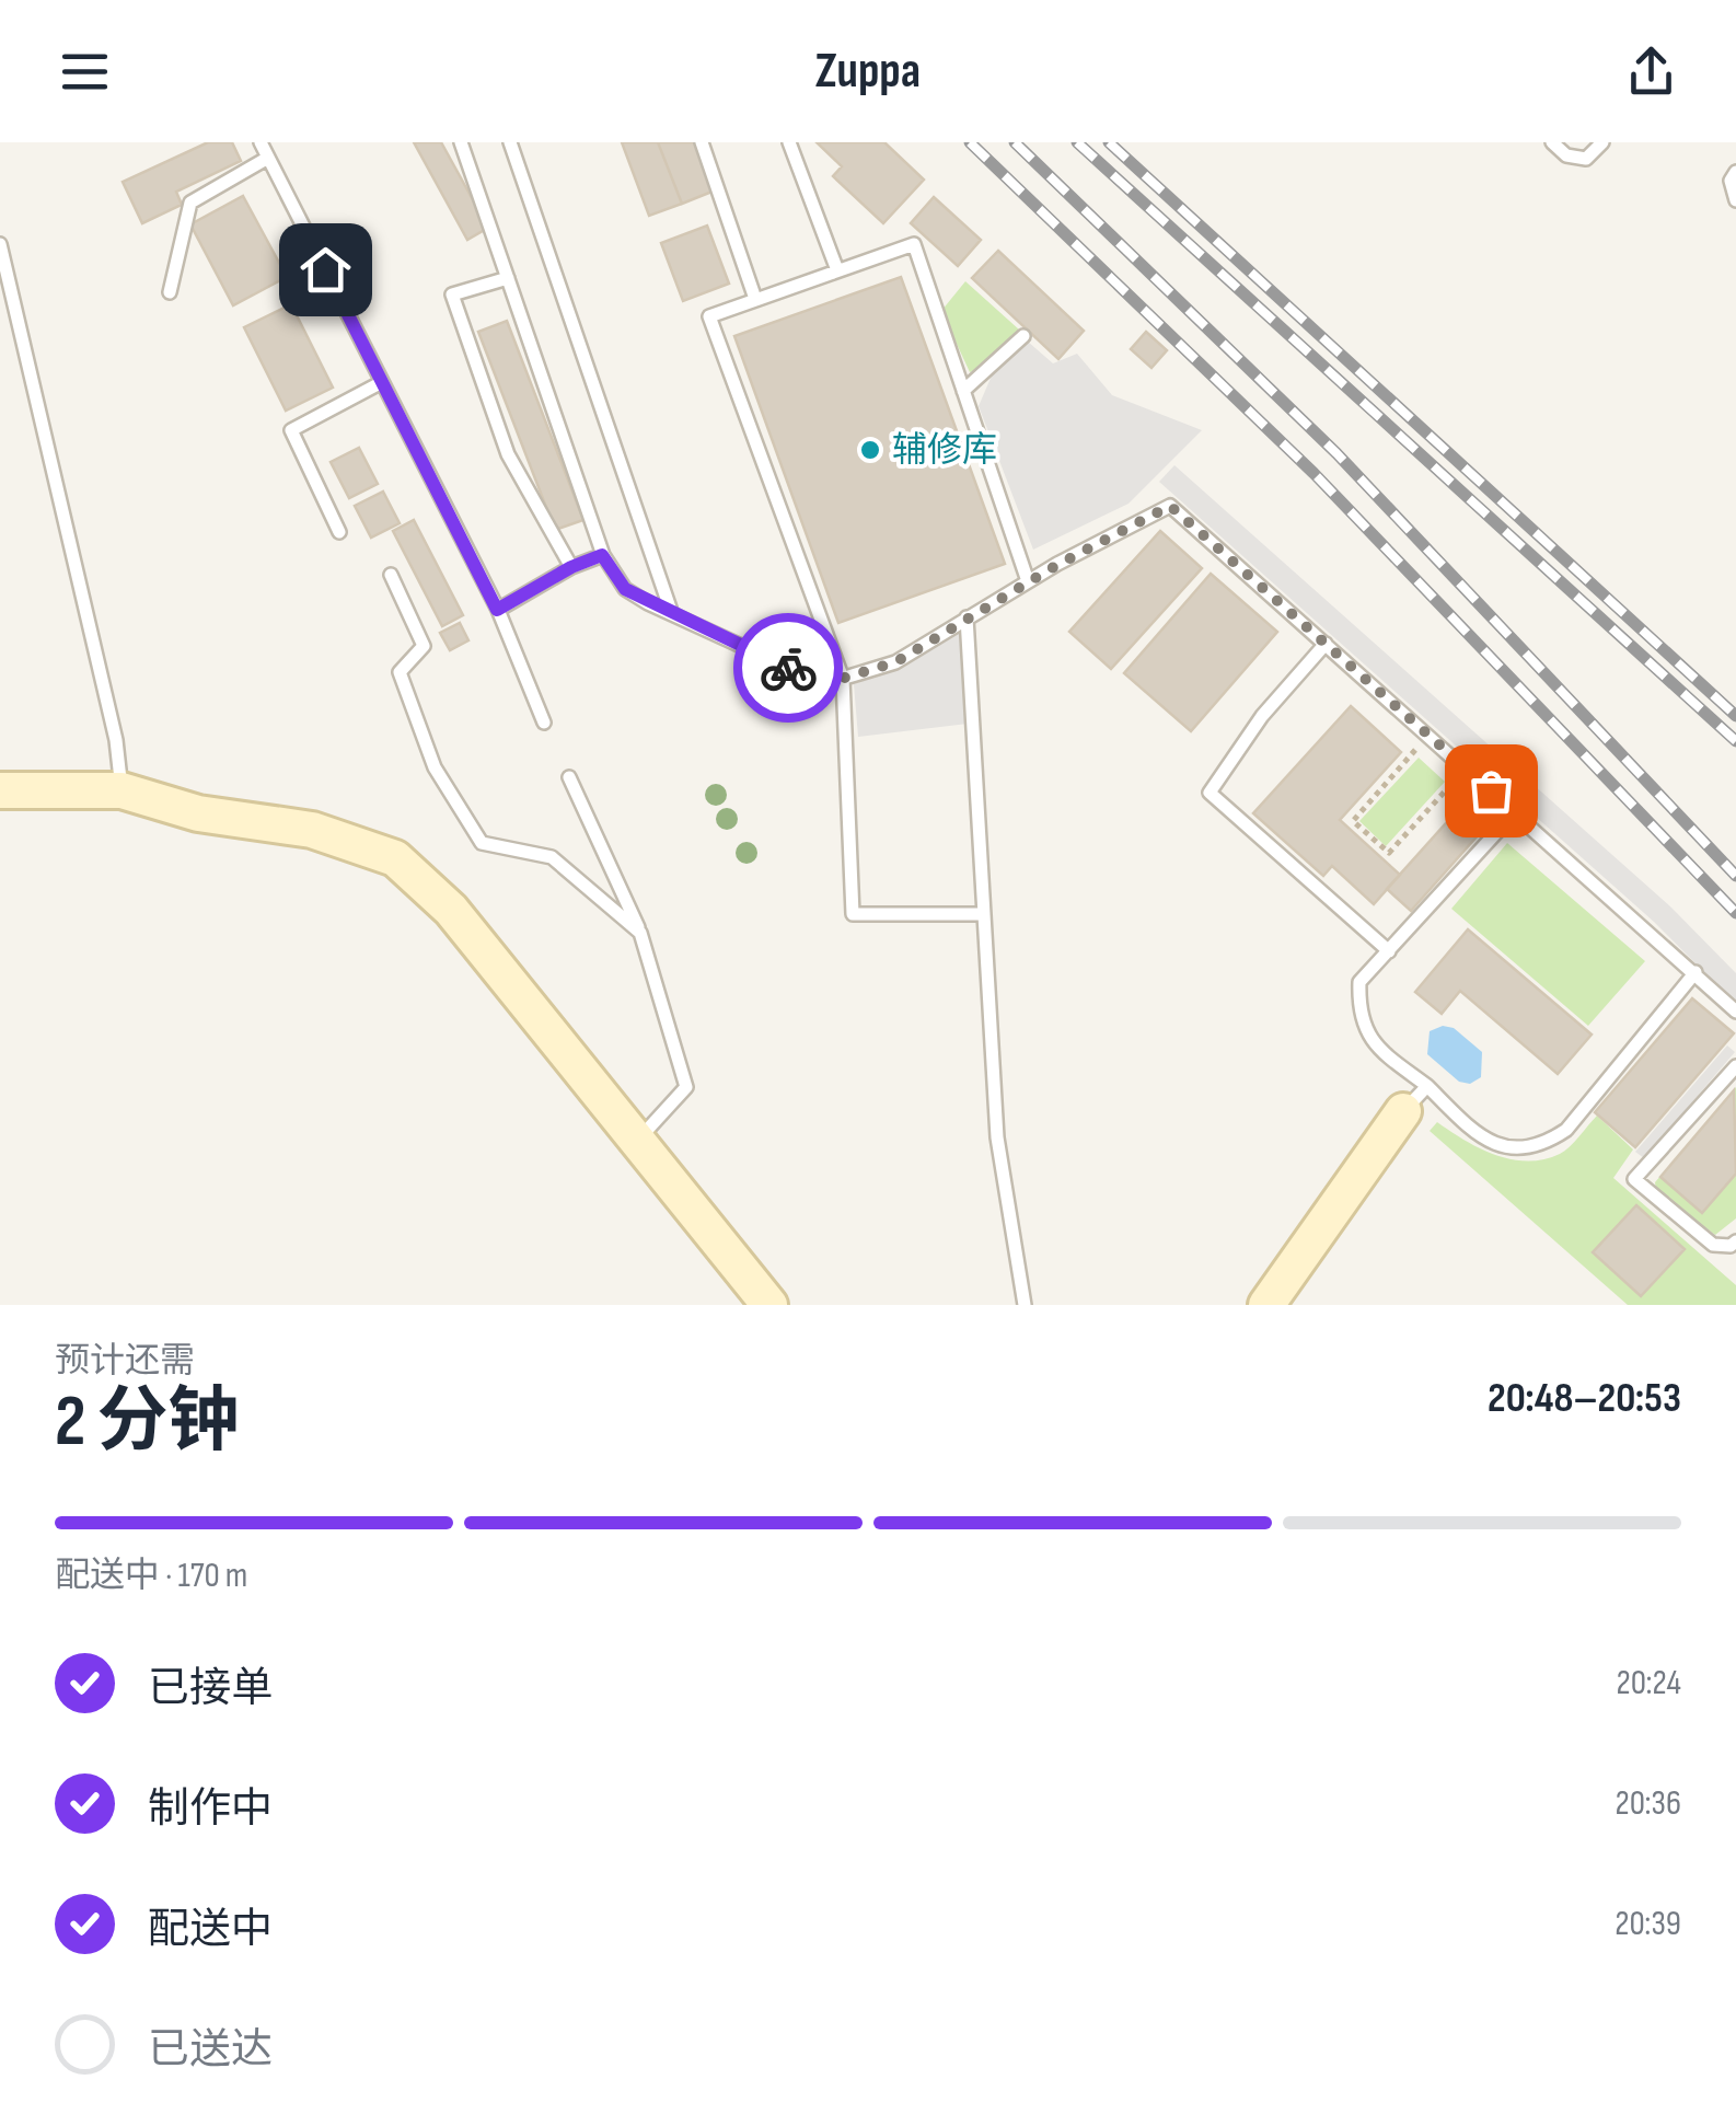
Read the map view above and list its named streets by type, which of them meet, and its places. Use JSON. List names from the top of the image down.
{
  "places": ["辅修库"],
  "page": {
    "header": "Zuppa",
    "heading": ["2 分钟", "预计还需", "20:48–20:53"],
    "bar": "配送中 · 170 m",
    "list": [
      ["已接单", "20:24"],
      ["制作中", "20:36"],
      ["配送中", "20:39"],
      "已送达"
    ]
  }
}
